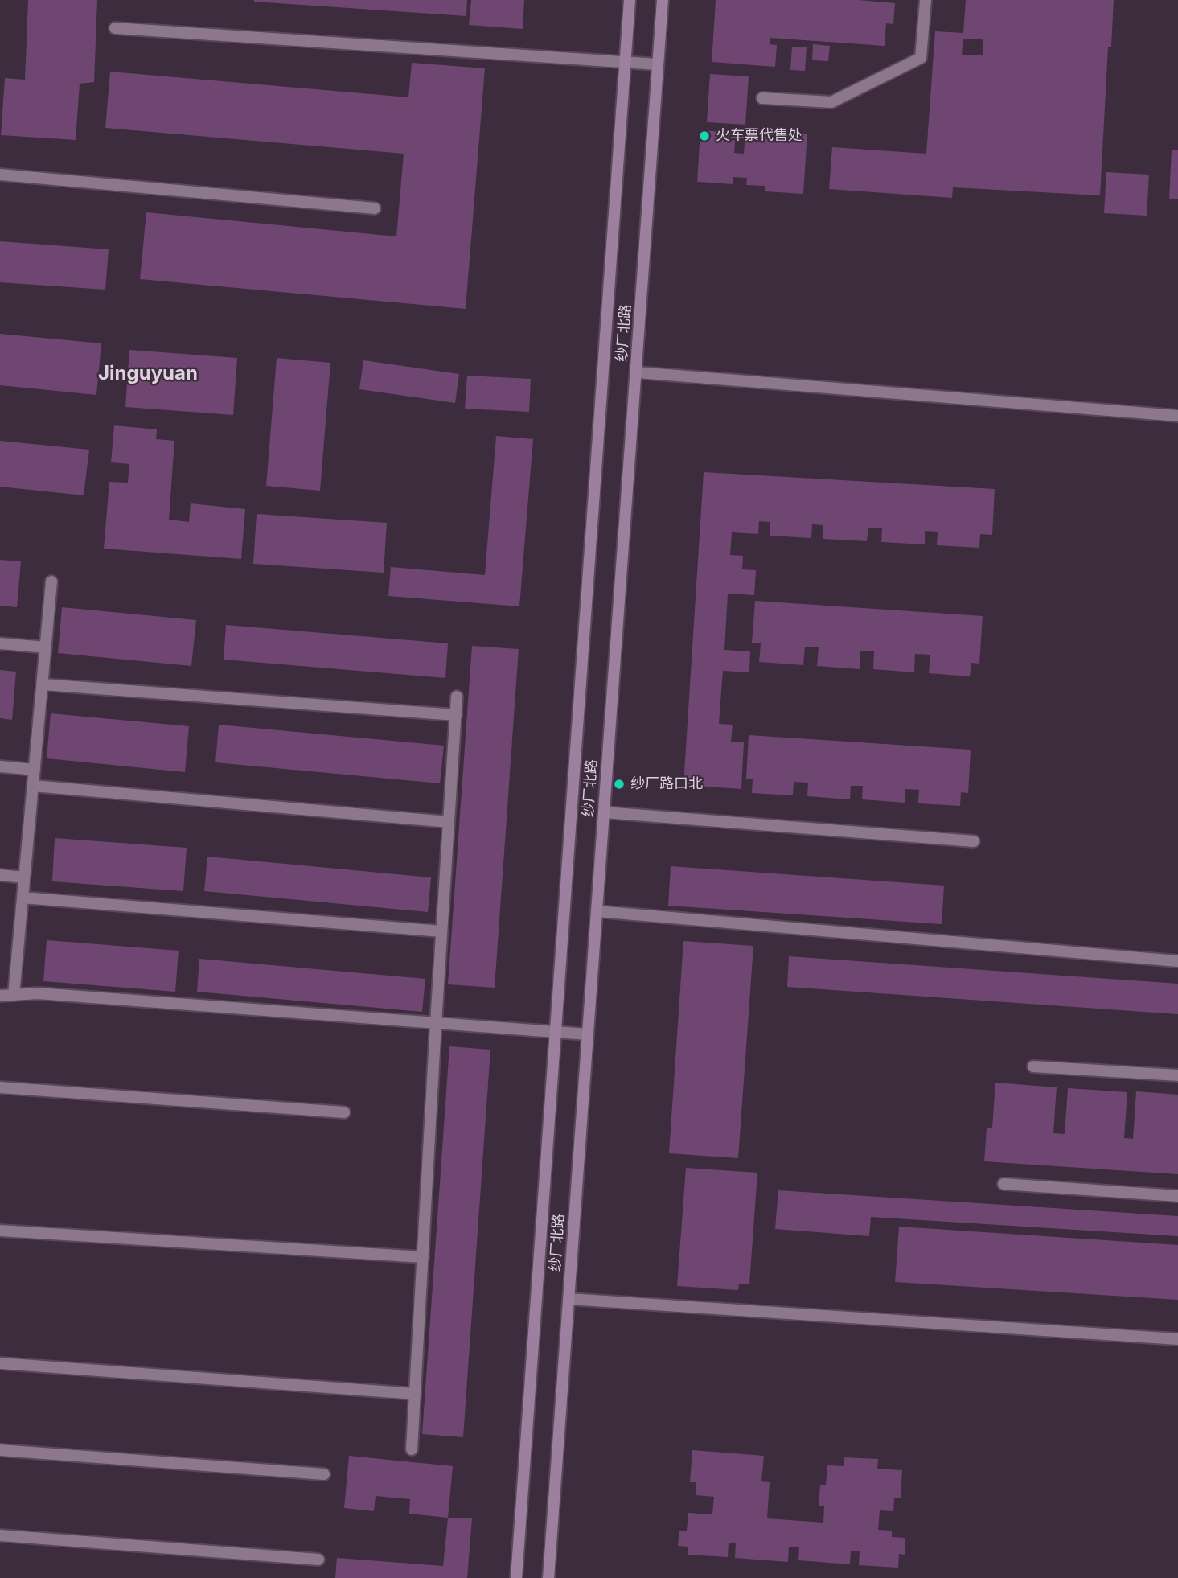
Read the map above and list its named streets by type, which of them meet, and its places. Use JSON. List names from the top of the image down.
{
  "streets": {
    "main road": ["纱厂北路"]
  },
  "districts": ["Jinguyuan"],
  "places": ["火车票代售处", "纱厂路口北"]
}
